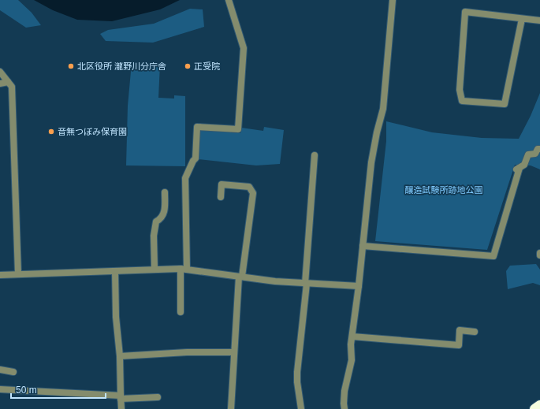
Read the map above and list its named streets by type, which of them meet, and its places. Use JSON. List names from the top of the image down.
{
  "parks": ["醸造試験所跡地公園"],
  "places": ["北区役所 瀧野川分庁舎", "正受院", "音無つぼみ保育園"],
  "scale_bar": "50 m"
}
